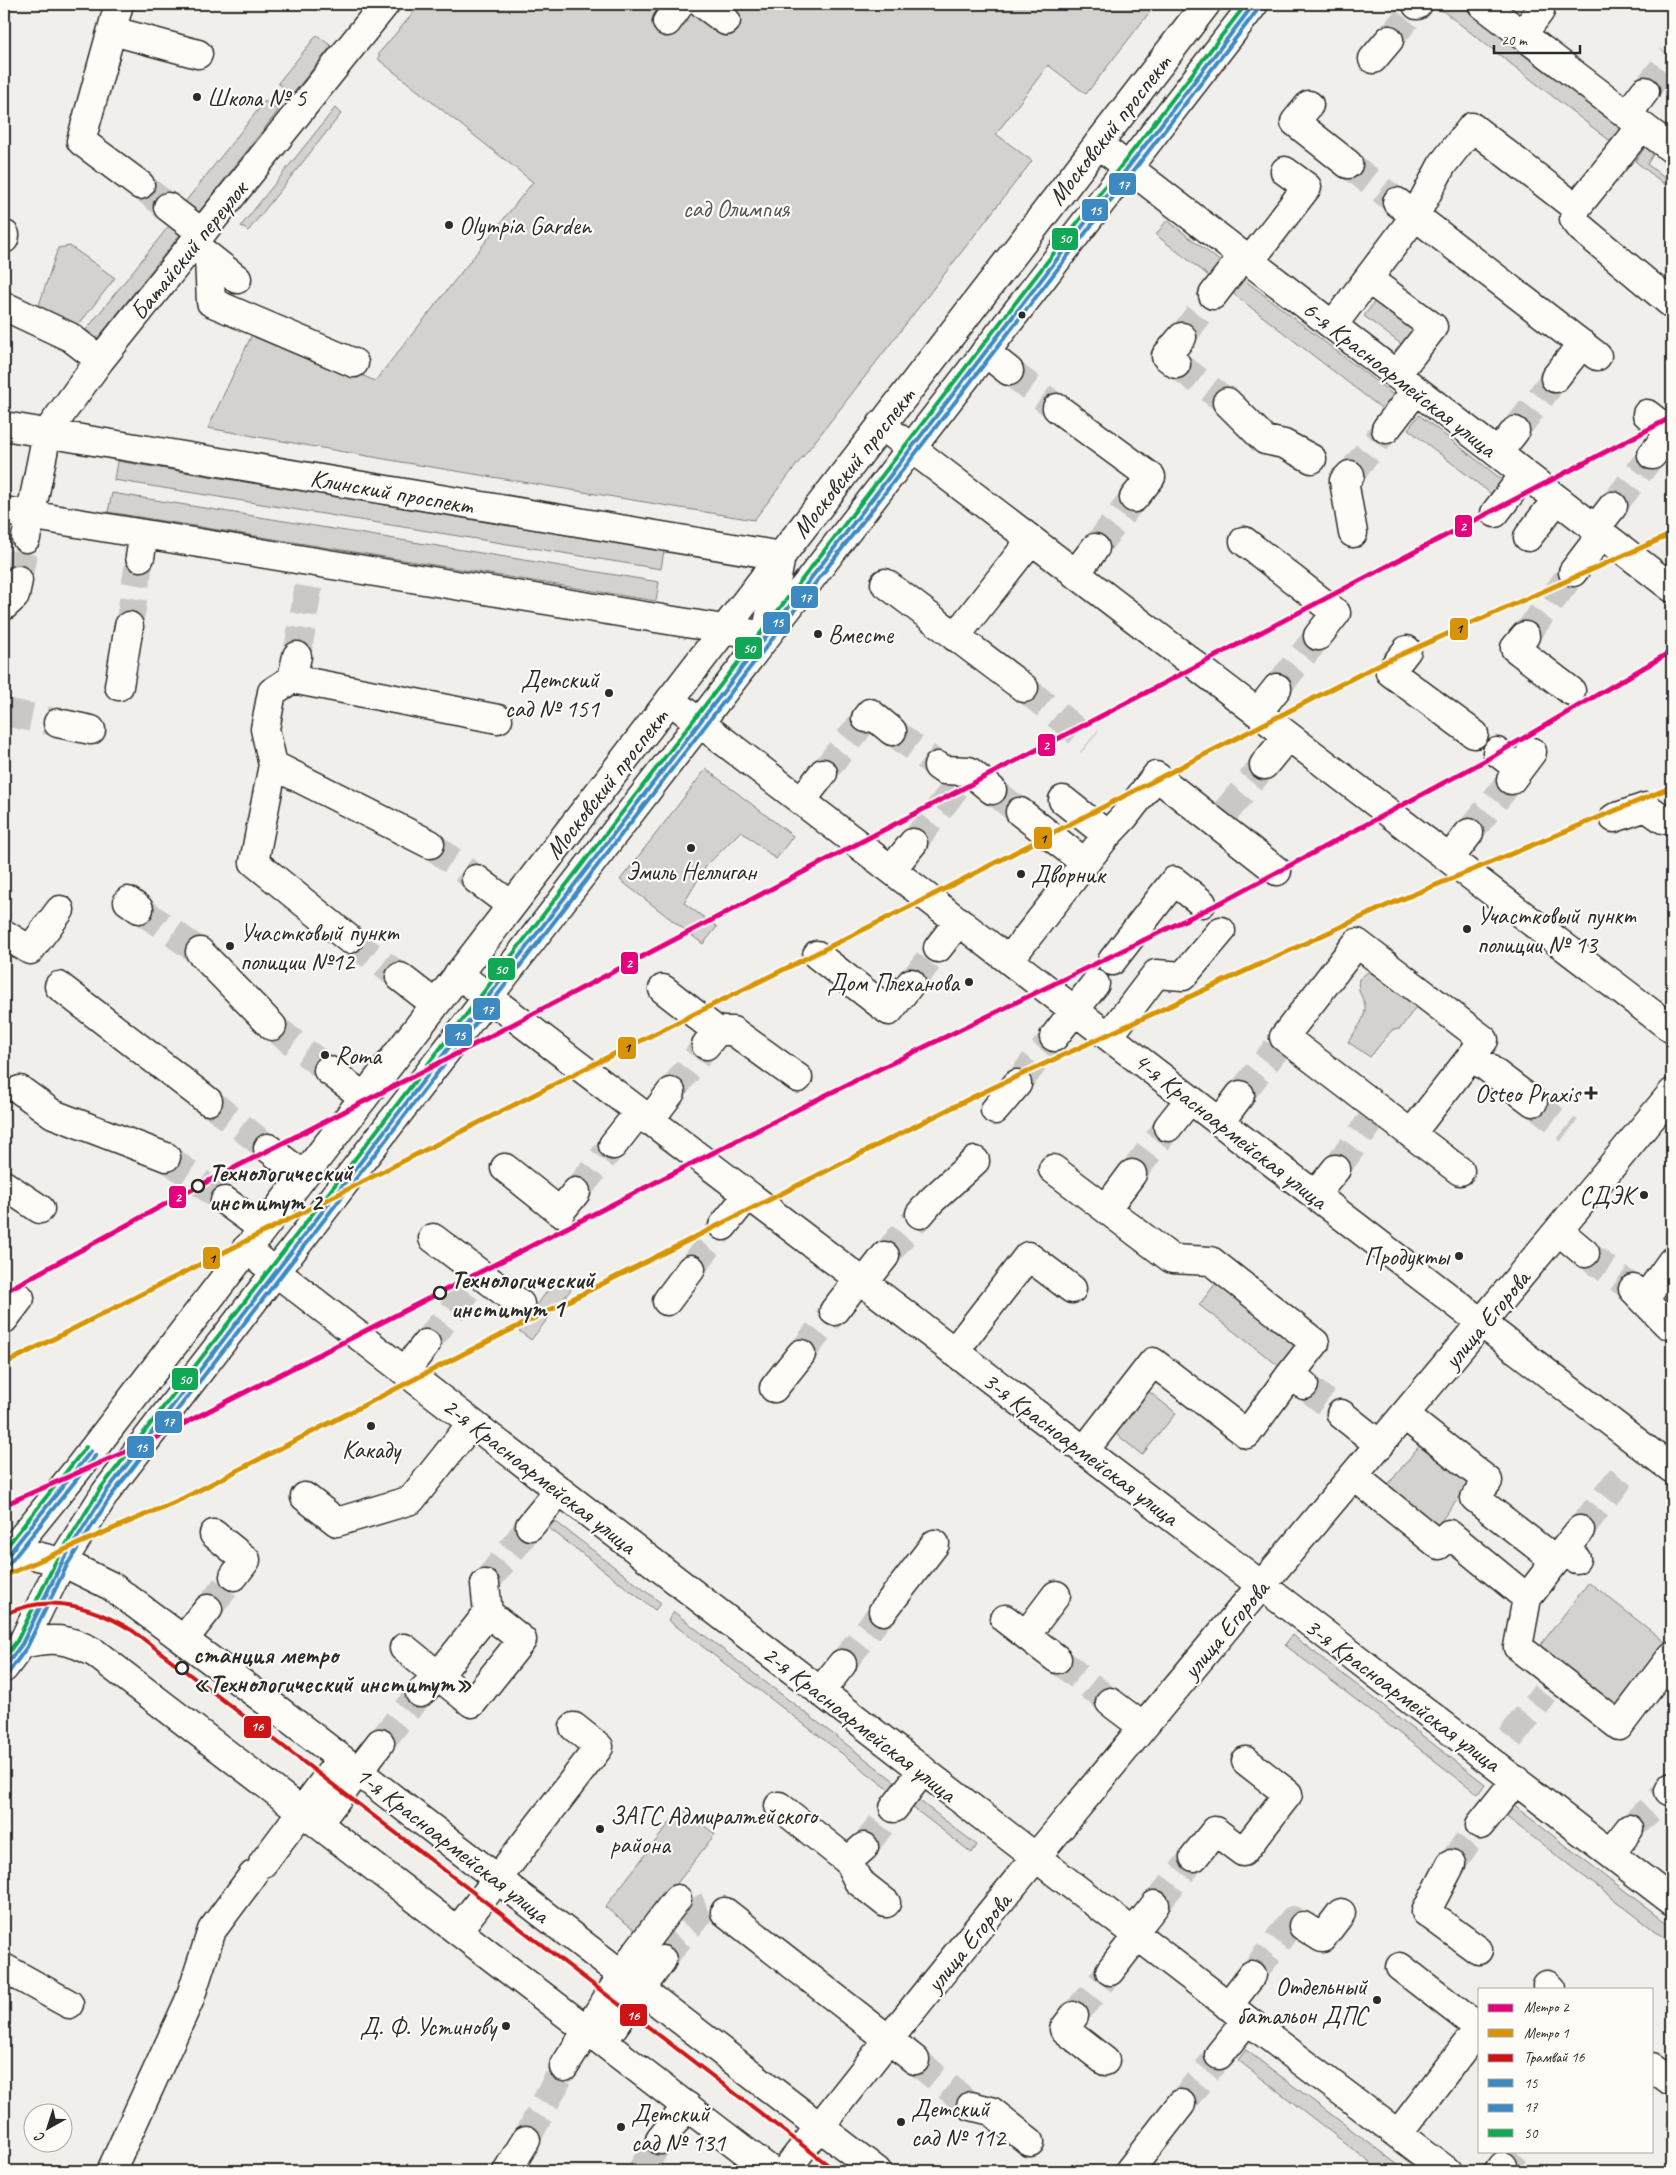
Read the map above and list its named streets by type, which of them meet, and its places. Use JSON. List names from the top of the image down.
{
  "streets": {
    "street": [
      "Московский проспект",
      "Батайский переулок",
      "6-я Красноармейская улица",
      "Клинский проспект",
      "4-я Красноармейская улица",
      "улица Егорова",
      "3-я Красноармейская улица",
      "2-я Красноармейская улица",
      "1-я Красноармейская улица"
    ]
  },
  "crossings": [
    ["Московский проспект", "6-я Красноармейская улица"],
    ["Московский проспект", "Клинский проспект"],
    ["Московский проспект", "4-я Красноармейская улица"],
    ["Московский проспект", "3-я Красноармейская улица"],
    ["Московский проспект", "2-я Красноармейская улица"],
    ["Московский проспект", "1-я Красноармейская улица"],
    ["Батайский переулок", "Клинский проспект"],
    ["4-я Красноармейская улица", "улица Егорова"],
    ["улица Егорова", "3-я Красноармейская улица"],
    ["улица Егорова", "2-я Красноармейская улица"],
    ["улица Егорова", "1-я Красноармейская улица"]
  ],
  "parks": ["сад Олимпия"],
  "places": {
    "other": [
      "Школа № 5",
      "Olympiа Garden",
      "Вместе",
      "Детский сад № 151",
      "Эмиль Неллиган",
      "Дворник",
      "Участковый пункт полиции № 13",
      "Участковый пункт полиции №12",
      "Дом Плеханова",
      "Roma",
      "Технологический институт 2",
      "СДЭК",
      "Продукты",
      "Технологический институт 1",
      "Какаду",
      "станция метро «Технологический институт»",
      "ЗАГС Адмиралтейского района",
      "Отдельный батальон ДПС",
      "Д. Ф. Устинову",
      "Детский сад № 112",
      "Детский сад № 131"
    ],
    "health": ["Osteo Praxis"]
  },
  "lines": [
    "transit line 15",
    "transit line 50",
    "transit line 17",
    "metro line 2",
    "metro line 1",
    "tram line 16"
  ],
  "legend": [
    "Метро 2",
    "Метро 1",
    "Трамвай 16",
    "15",
    "17",
    "50"
  ],
  "scale_bar": "20 m",
  "north": "bottom left"
}
